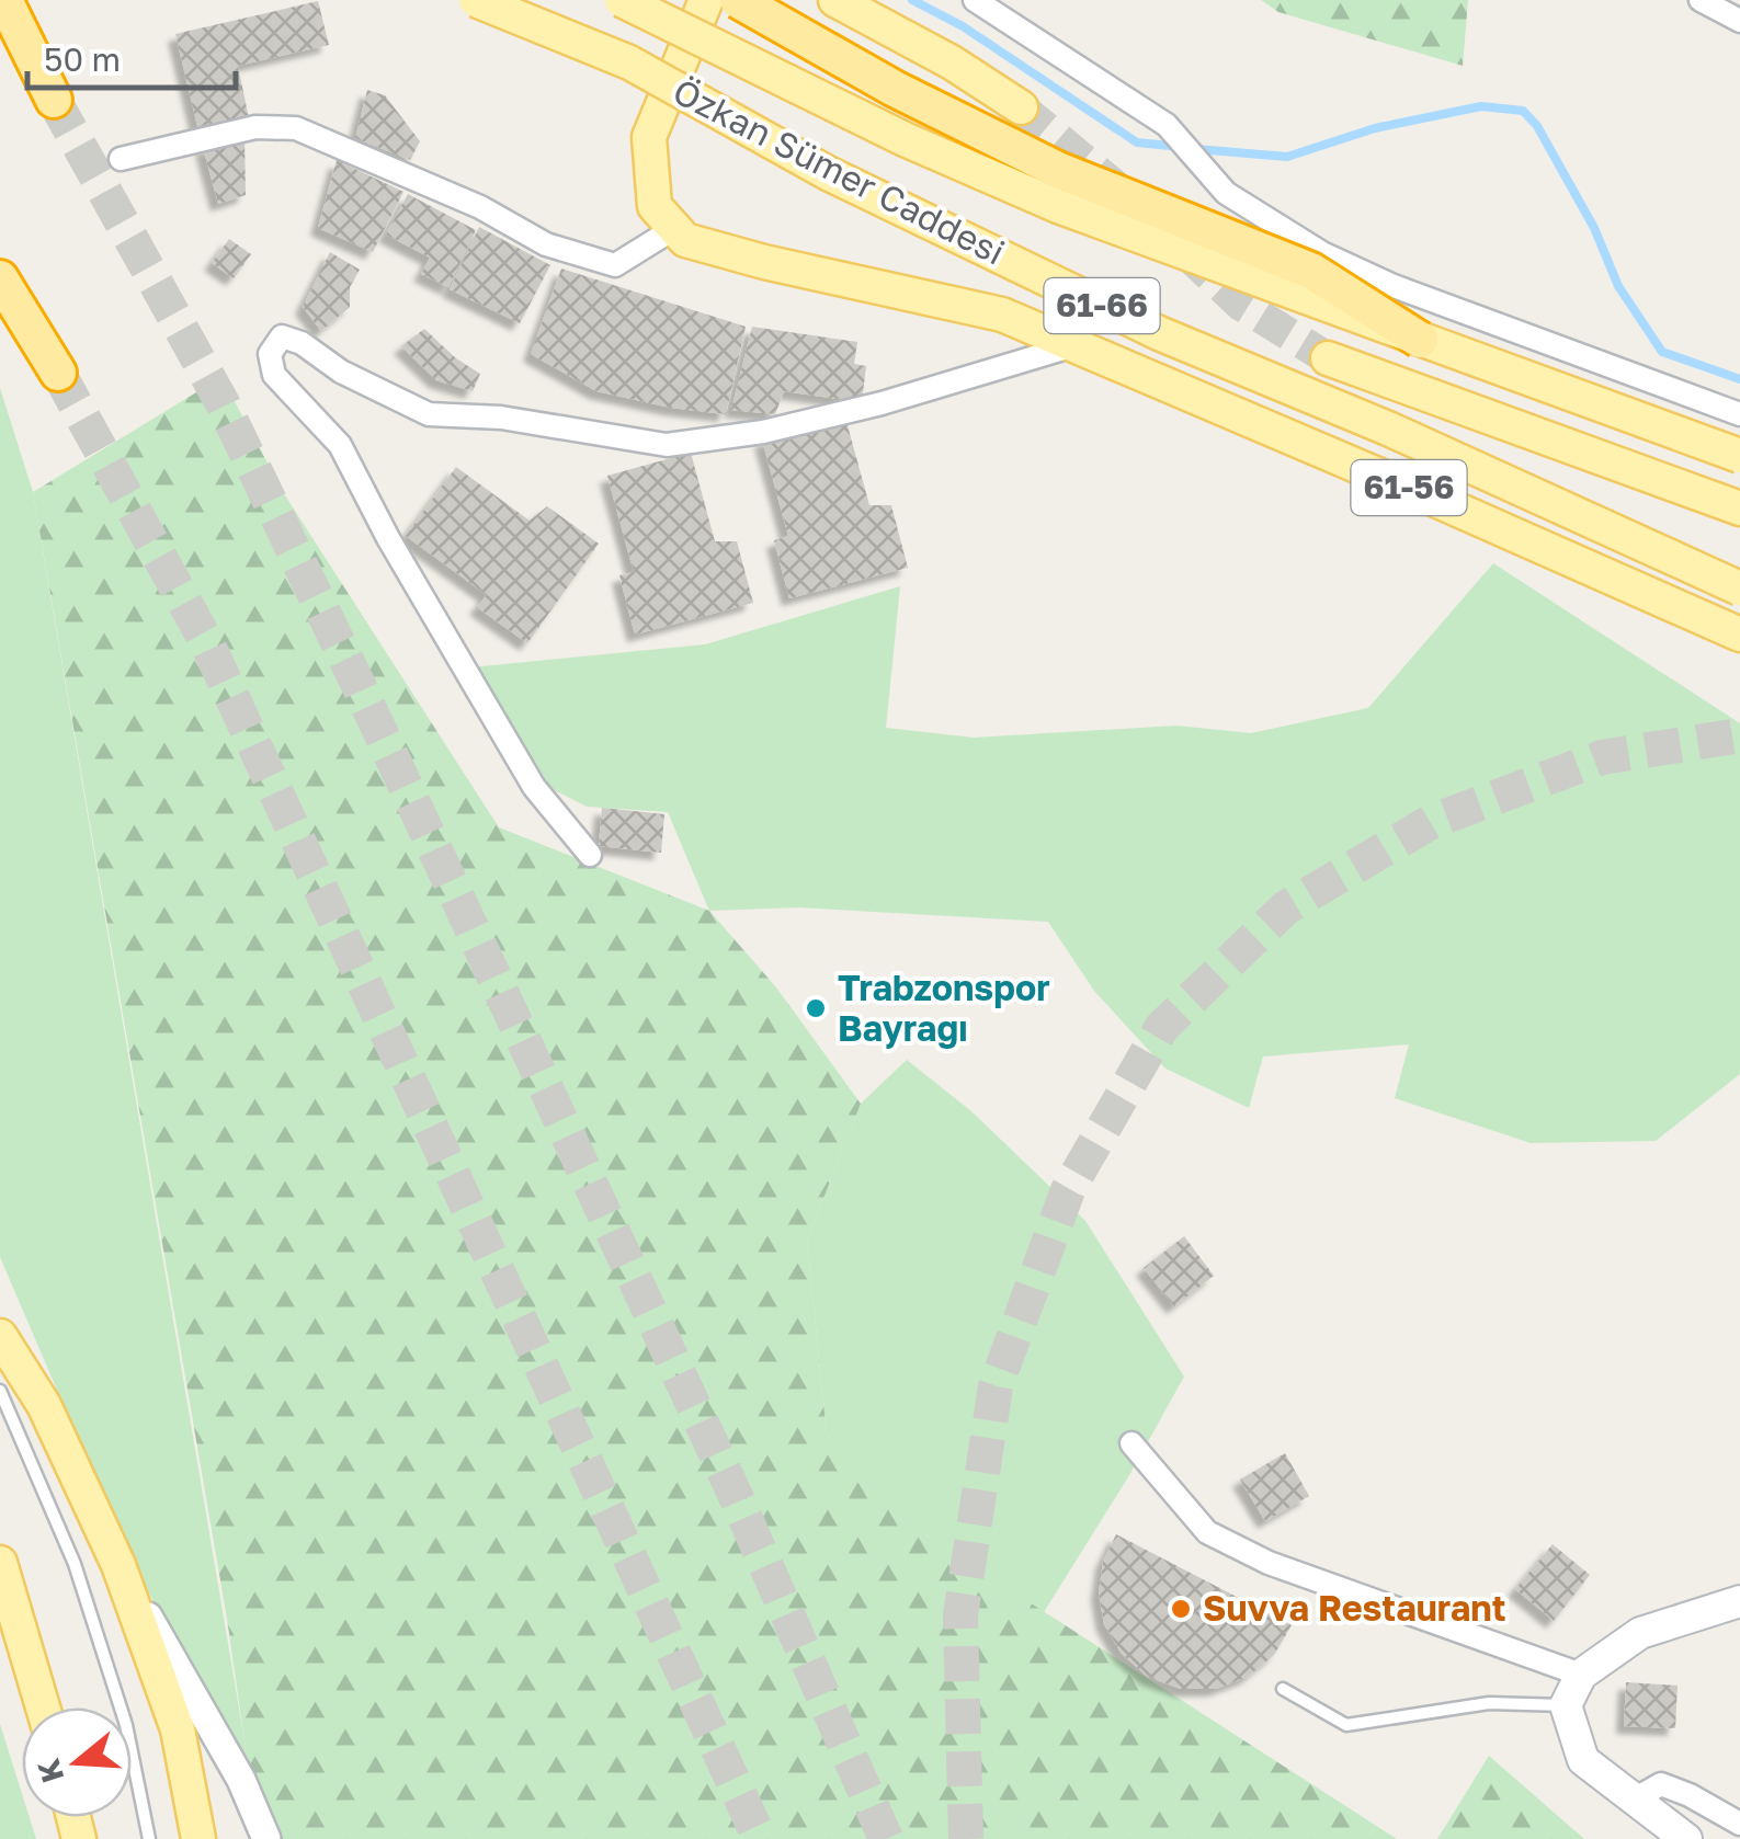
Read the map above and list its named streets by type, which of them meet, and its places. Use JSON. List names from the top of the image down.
{
  "streets": {
    "main road": ["Özkan Sümer Caddesi", "61-66", "61-56"]
  },
  "places": ["Trabzonspor Bayrağı", "Suvva Restaurant"],
  "scale_bar": "50 m",
  "north": "left"
}
